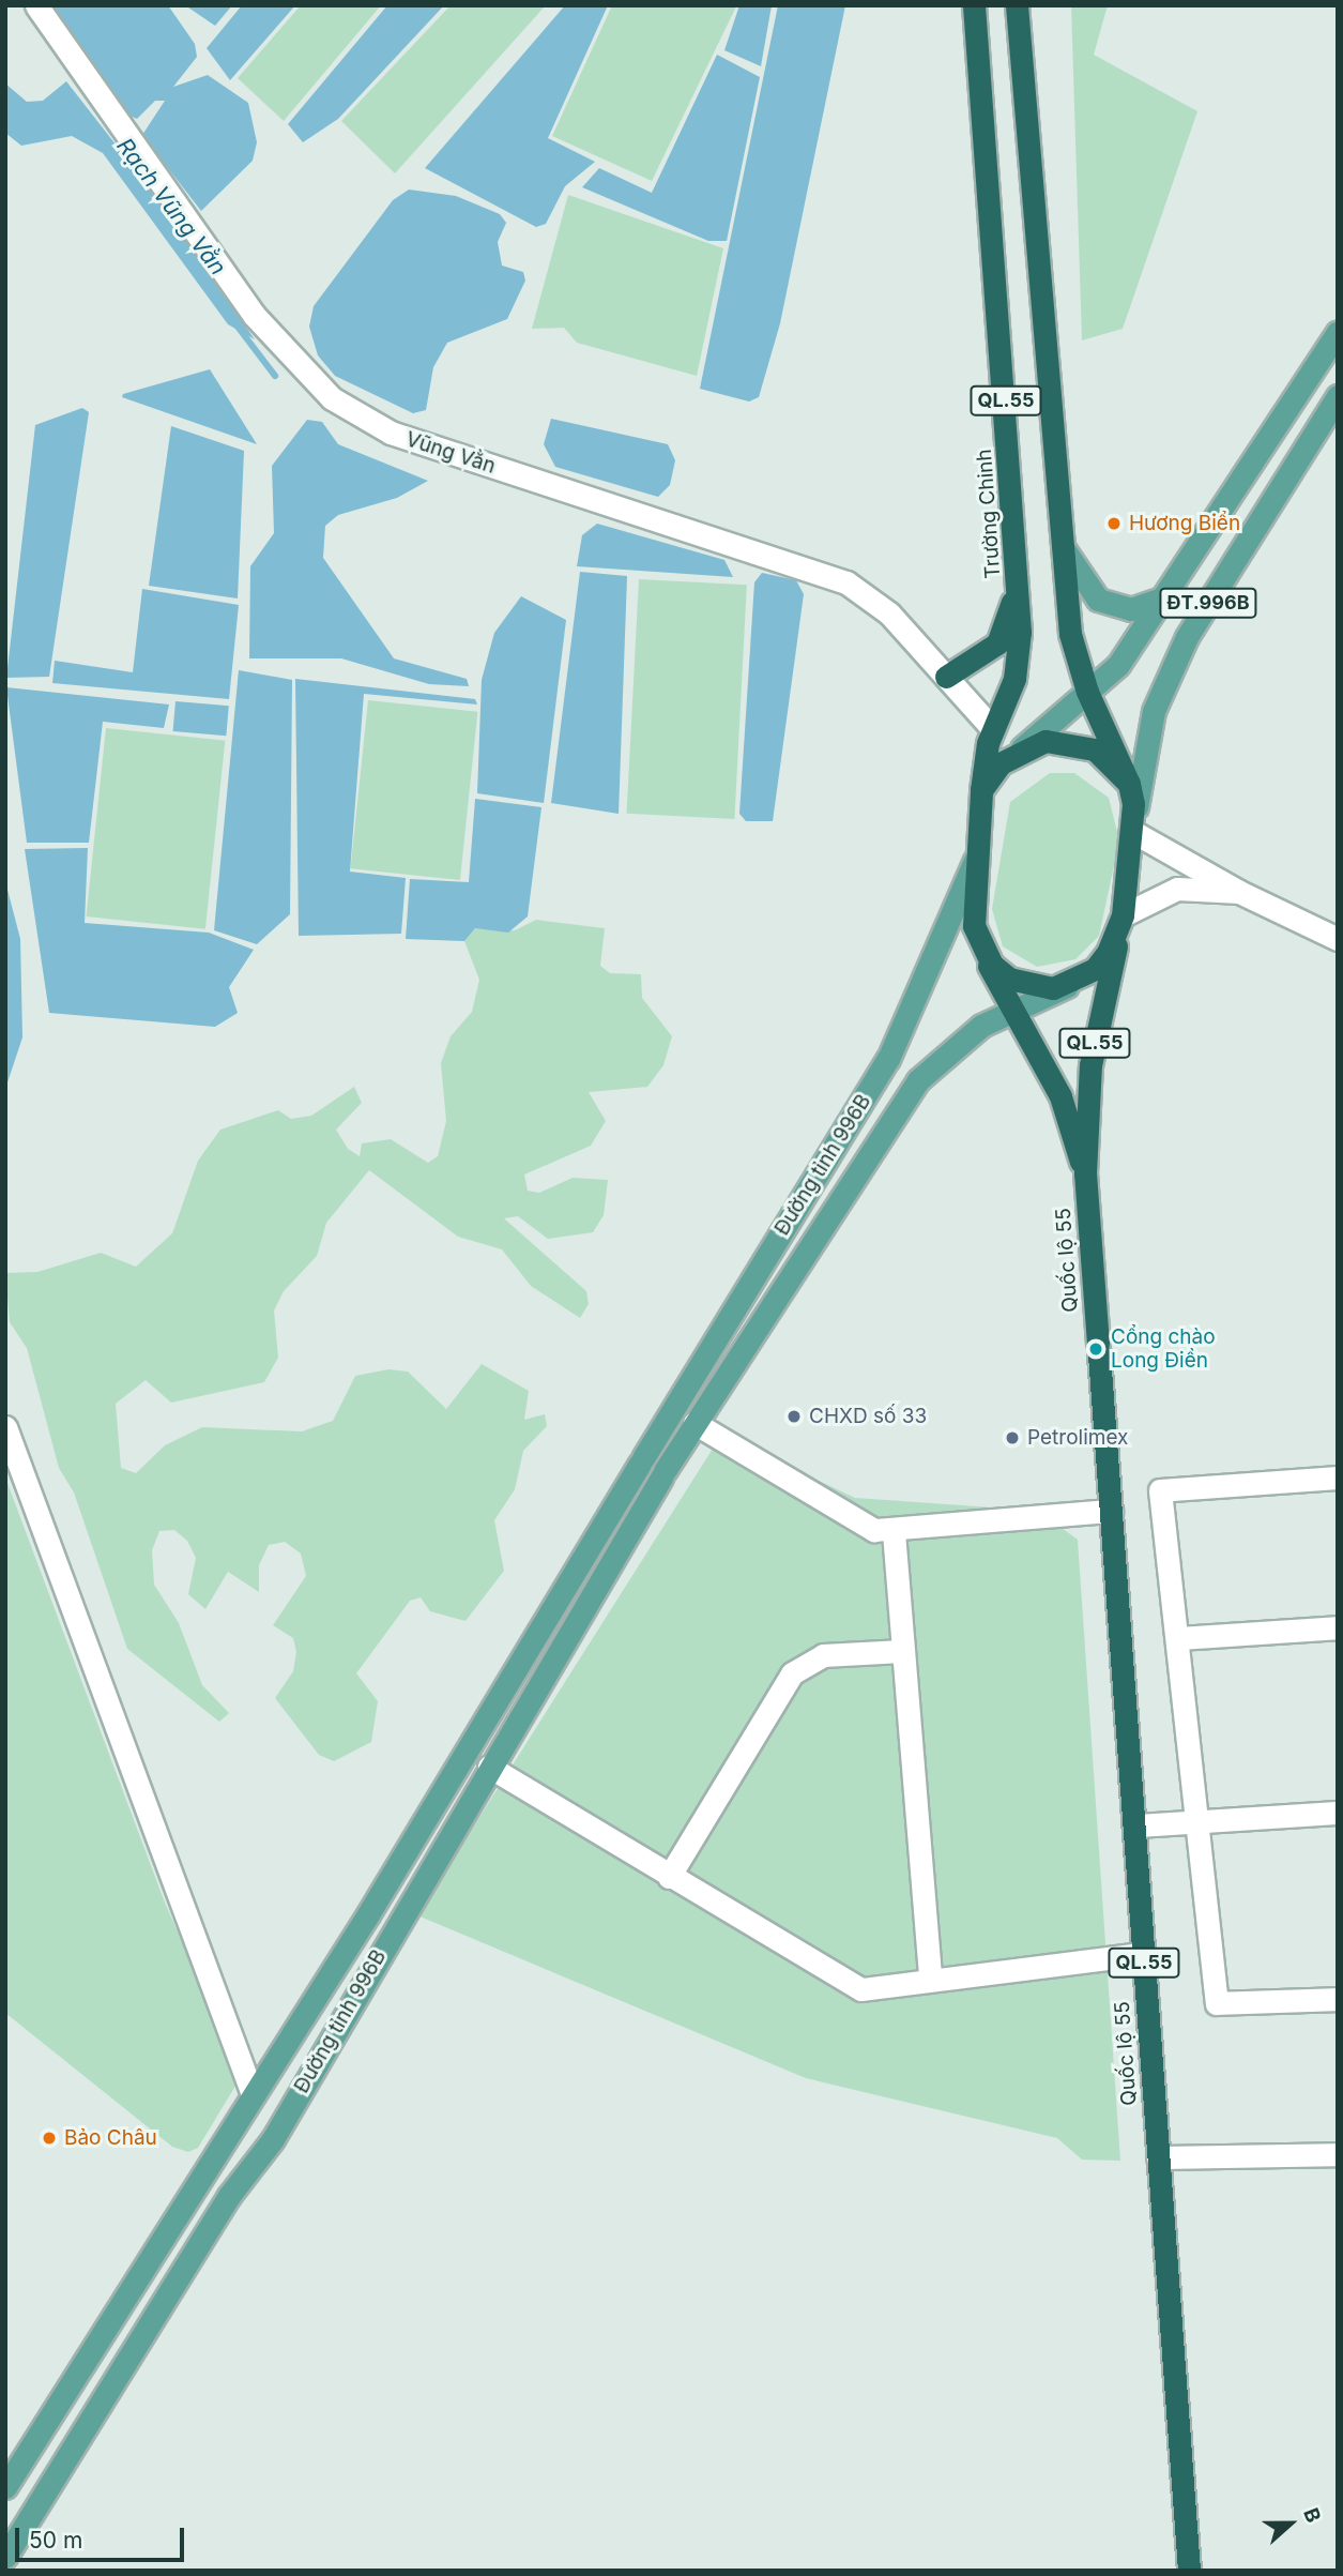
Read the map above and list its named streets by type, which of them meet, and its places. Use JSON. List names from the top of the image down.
{
  "streets": {
    "highway": ["QL.55", "Trường Chinh", "Quốc lộ 55"],
    "main road": ["ĐT.996B", "Đường tỉnh 996B"],
    "street": ["Vũng Vằn"]
  },
  "crossings": [
    ["QL.55", "Trường Chinh"],
    ["QL.55", "ĐT.996B"],
    ["QL.55", "Đường tỉnh 996B"],
    ["QL.55", "Quốc lộ 55"],
    ["Vũng Vằn", "Trường Chinh"],
    ["Trường Chinh", "ĐT.996B"],
    ["Trường Chinh", "Đường tỉnh 996B"],
    ["Trường Chinh", "Quốc lộ 55"],
    ["ĐT.996B", "Đường tỉnh 996B"],
    ["ĐT.996B", "Quốc lộ 55"],
    ["Đường tỉnh 996B", "Quốc lộ 55"]
  ],
  "water": ["Rạch Vũng Vằn"],
  "places": [
    "Hương Biển",
    "Cổng chào Long Điền",
    "CHXD số 33",
    "Petrolimex",
    "Bảo Châu"
  ],
  "scale_bar": "50 m",
  "north": "right"
}
